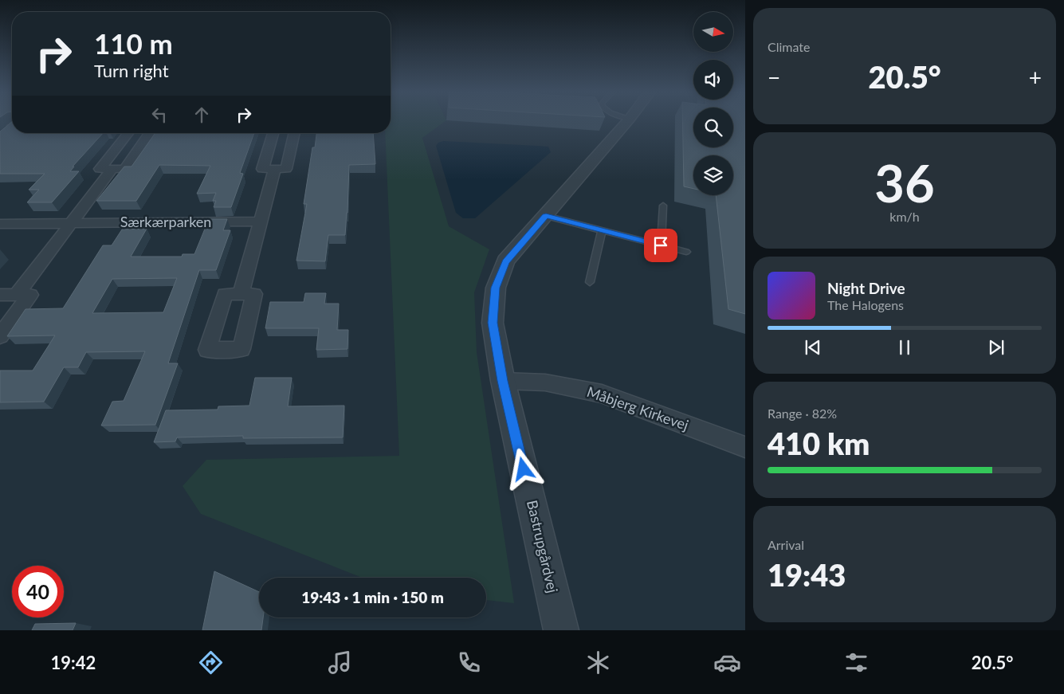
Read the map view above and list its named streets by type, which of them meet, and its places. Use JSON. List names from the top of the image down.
{
  "streets": {
    "street": ["Særkærparken", "Måbjerg Kirkevej", "Bastrupgårdvej"]
  },
  "crossings": [
    ["Måbjerg Kirkevej", "Bastrupgårdvej"]
  ],
  "north": "right",
  "page": {
    "tile": [
      "Climate",
      ["36", "km/h"],
      ["Range · 82%", "410 km"],
      ["Arrival", "19:43"]
    ],
    "turn": ["110 m", "Turn right"],
    "heat": ["−", "20.5°", "+"],
    "song": ["Night Drive", "The Halogens"],
    "limit": "40",
    "trip": "19:43 · 1 min · 150 m",
    "tabs": ["19:42", "20.5°"]
  }
}
